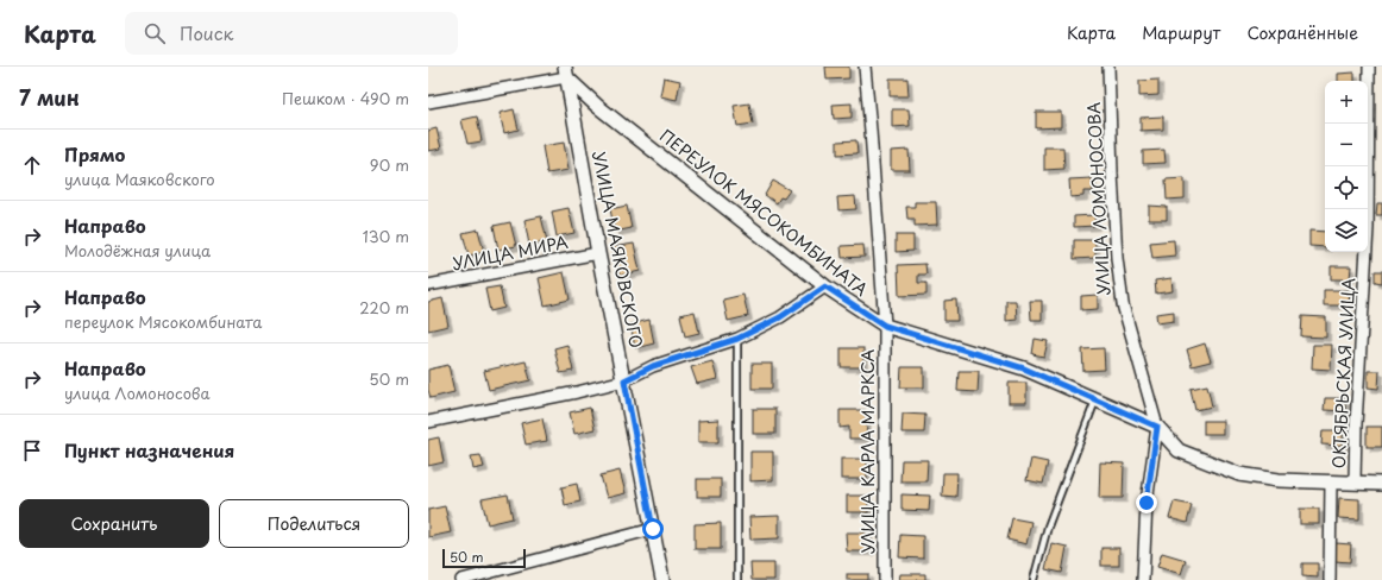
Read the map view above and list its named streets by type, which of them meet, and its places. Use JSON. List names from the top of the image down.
{
  "streets": {
    "street": [
      "УЛИЦА ЛОМОНОСОВА",
      "ПЕРЕУЛОК МЯСОКОМБИНАТА",
      "УЛИЦА МАЯКОВСКОГО",
      "УЛИЦА МИРА",
      "ОКТЯБРЬСКАЯ УЛИЦА",
      "УЛИЦА КАРЛА МАРКСА"
    ]
  },
  "crossings": [
    ["УЛИЦА ЛОМОНОСОВА", "ПЕРЕУЛОК МЯСОКОМБИНАТА"],
    ["ПЕРЕУЛОК МЯСОКОМБИНАТА", "УЛИЦА МАЯКОВСКОГО"],
    ["ПЕРЕУЛОК МЯСОКОМБИНАТА", "ОКТЯБРЬСКАЯ УЛИЦА"],
    ["ПЕРЕУЛОК МЯСОКОМБИНАТА", "УЛИЦА КАРЛА МАРКСА"],
    ["УЛИЦА МАЯКОВСКОГО", "УЛИЦА МИРА"]
  ],
  "scale_bar": "50 m",
  "page": {
    "header": "Карта",
    "search": "Поиск",
    "nav": ["Карта", "Маршрут", "Сохранённые"],
    "heading": ["7 мин", "Пешком · 490 m"],
    "map_buttons": ["+", "−"],
    "list": [
      ["Прямо", "улица Маяковского", "90 m"],
      ["Направо", "Молодёжная улица", "130 m"],
      ["Направо", "переулок Мясокомбината", "220 m"],
      ["Направо", "улица Ломоносова", "50 m"],
      "Пункт назначения"
    ],
    "buttons": ["Сохранить", "Поделиться"],
    "scale": "50 m"
  }
}
